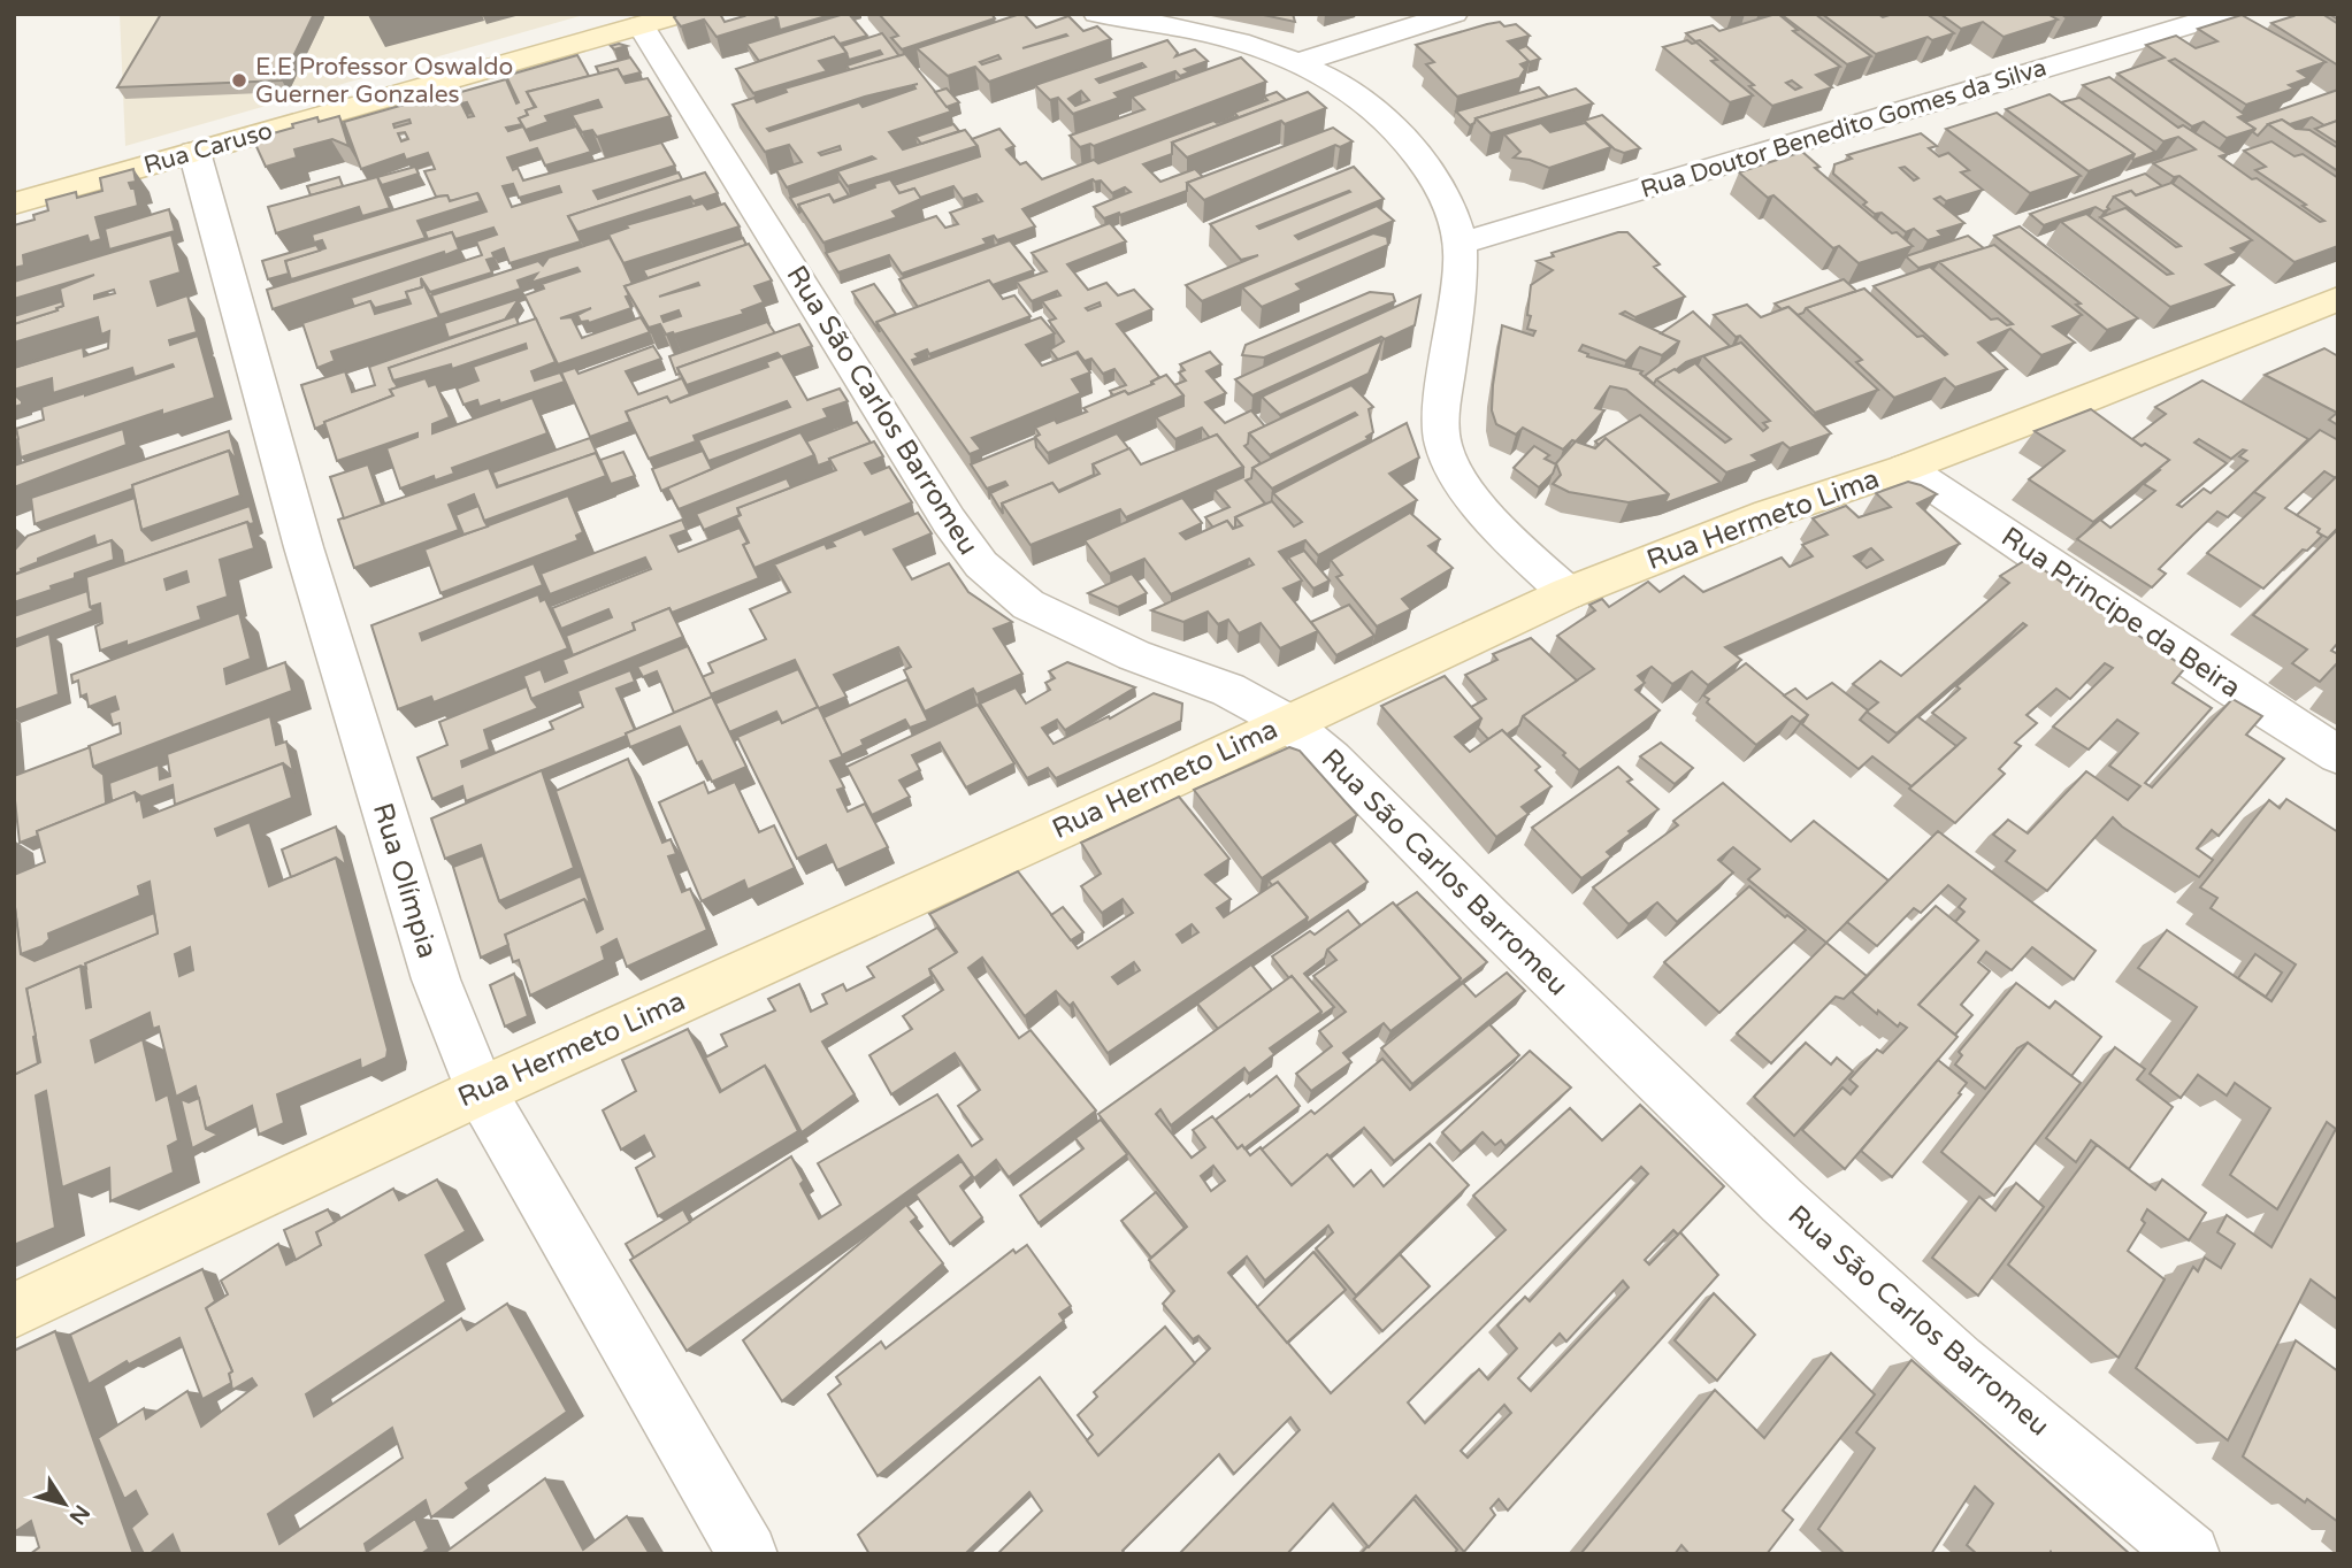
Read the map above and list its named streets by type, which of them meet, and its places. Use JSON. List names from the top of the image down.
{
  "streets": {
    "street": [
      "Rua Doutor Benedito Gomes da Silva",
      "Rua Caruso",
      "Rua São Carlos Barromeu",
      "Rua Hermeto Lima",
      "Rua Principe da Beira",
      "Rua Olímpia"
    ]
  },
  "crossings": [
    ["Rua Caruso", "Rua São Carlos Barromeu"],
    ["Rua Caruso", "Rua Olímpia"],
    ["Rua São Carlos Barromeu", "Rua Hermeto Lima"],
    ["Rua Hermeto Lima", "Rua Principe da Beira"],
    ["Rua Hermeto Lima", "Rua Olímpia"]
  ],
  "places": ["E.E Professor Oswaldo Guerner Gonzales"],
  "north": "bottom right"
}
